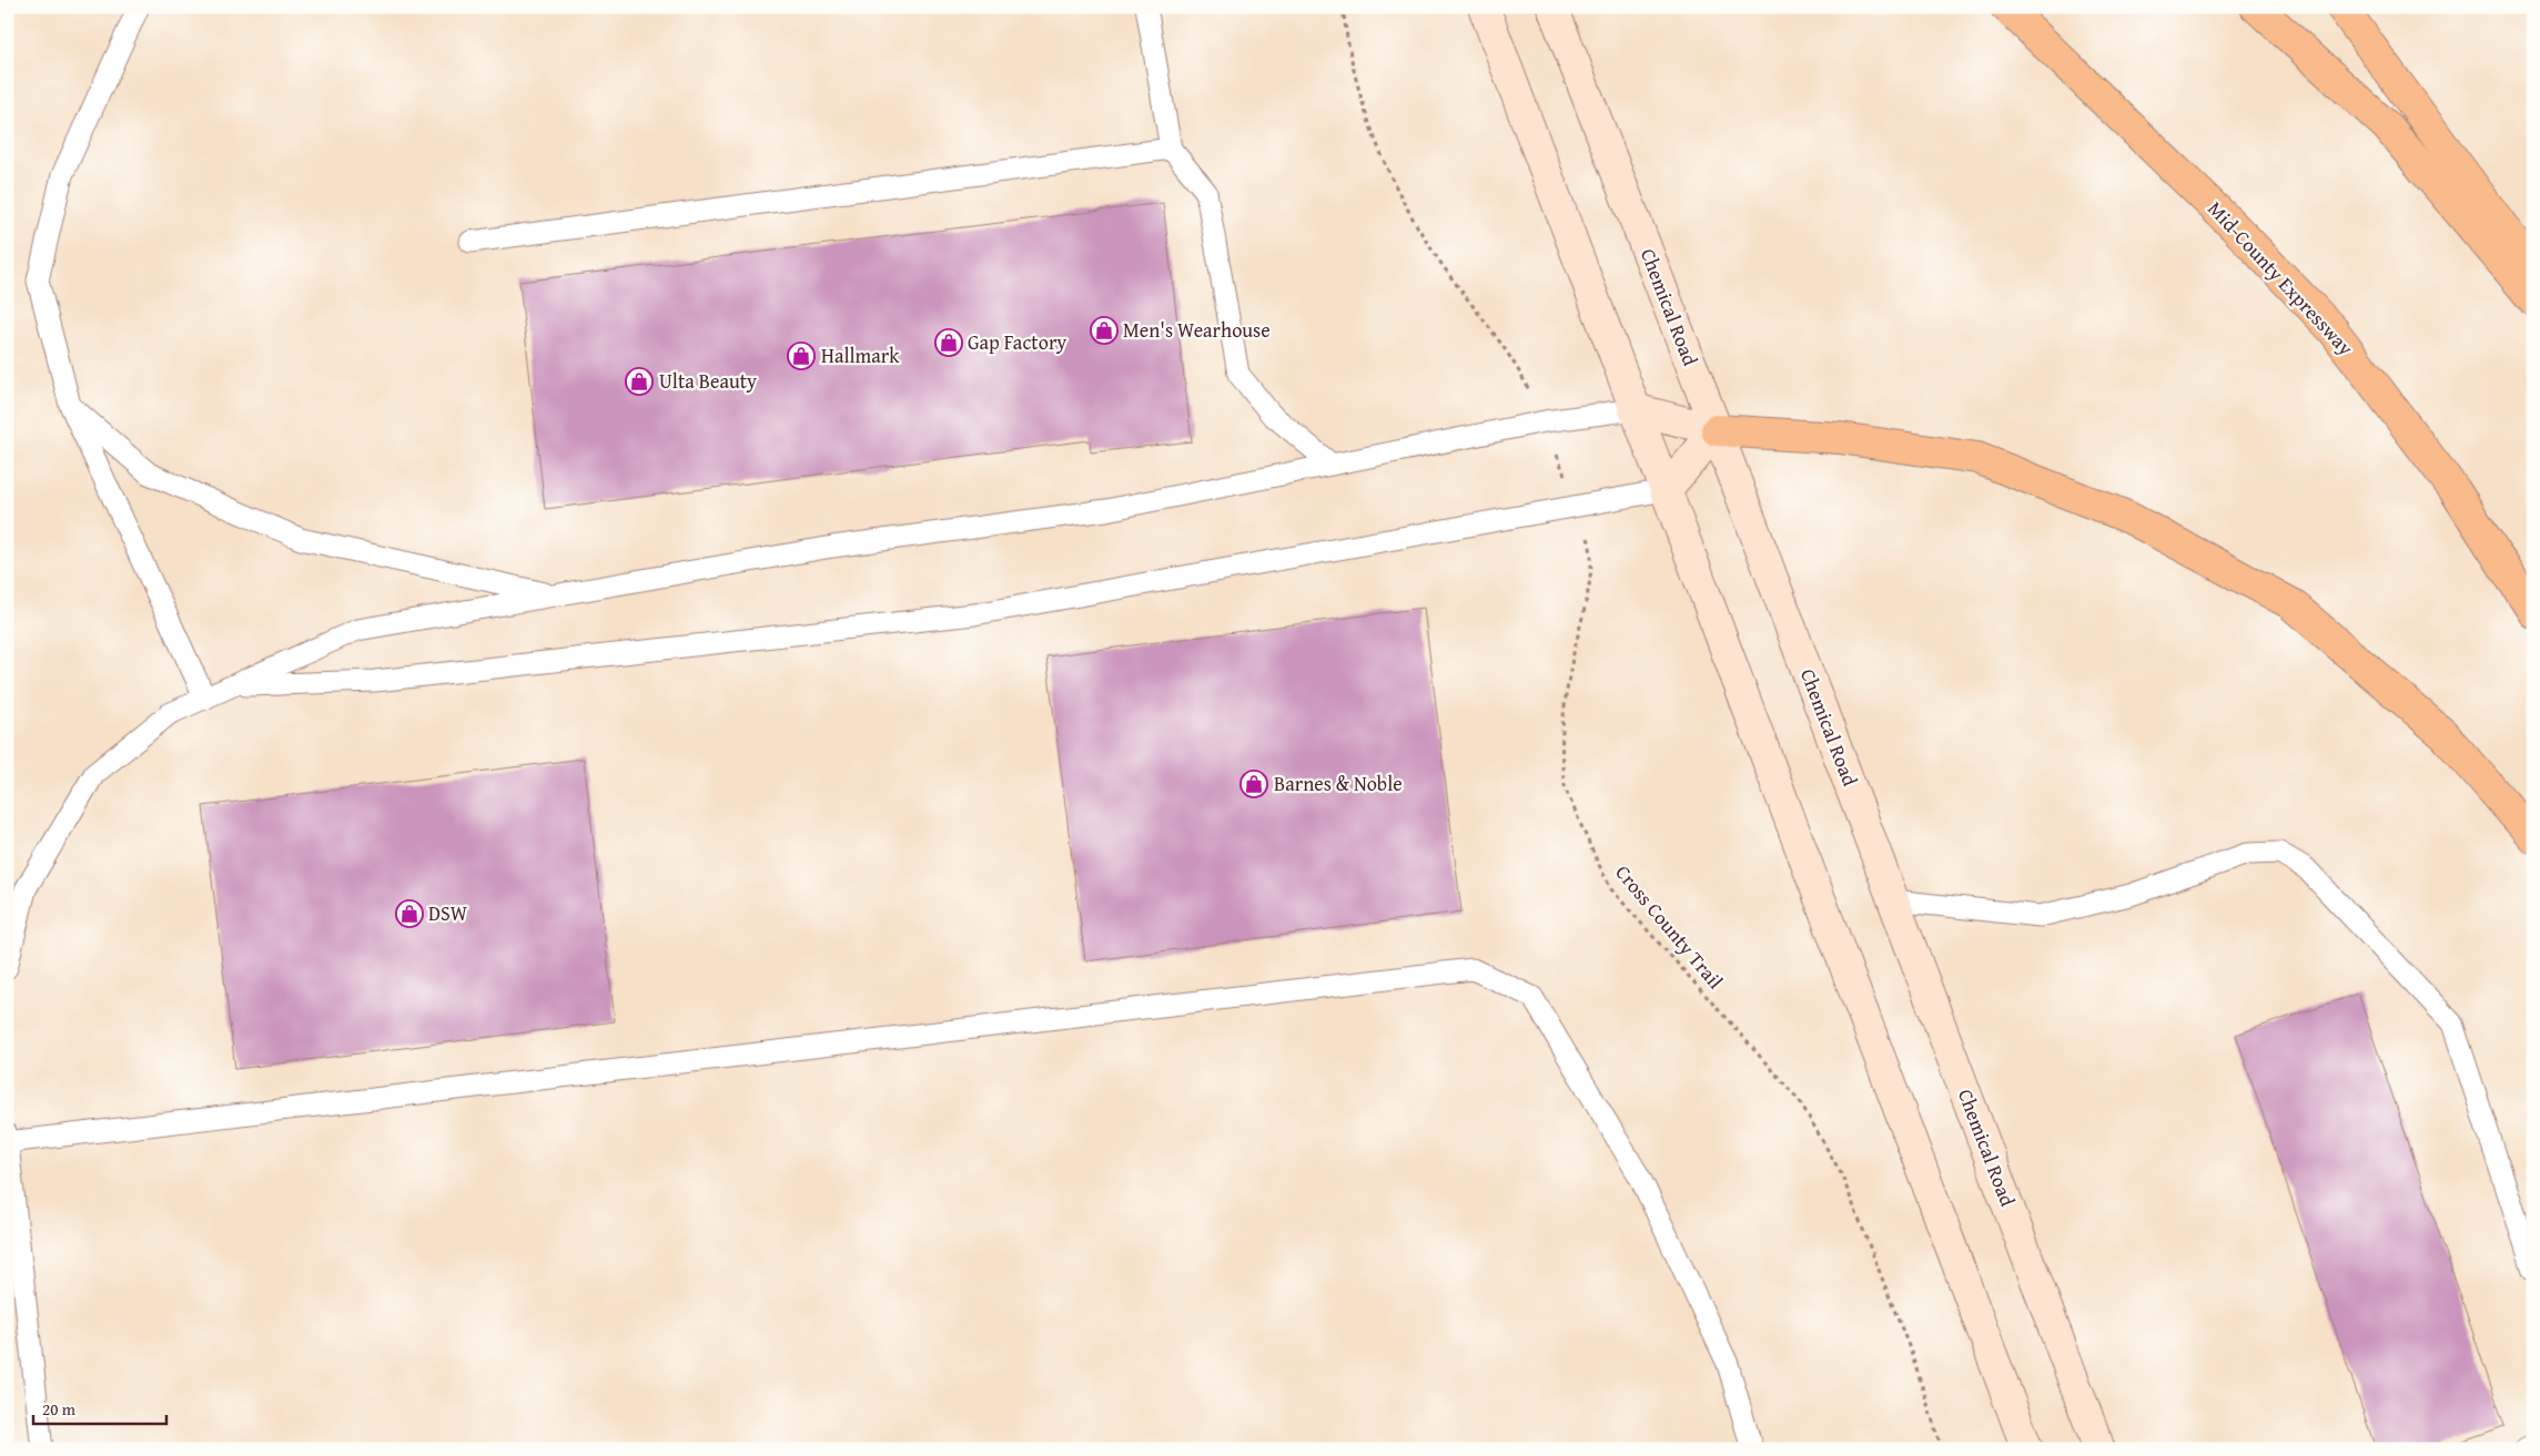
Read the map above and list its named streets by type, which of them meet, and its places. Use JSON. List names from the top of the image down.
{
  "streets": {
    "highway": ["Mid-County Expressway"],
    "main road": ["Chemical Road"],
    "path": ["Cross County Trail"]
  },
  "places": {
    "shop": [
      "Men's Wearhouse",
      "Gap Factory",
      "Hallmark",
      "Ulta Beauty",
      "Barnes & Noble",
      "DSW"
    ]
  },
  "scale_bar": "20 m"
}
